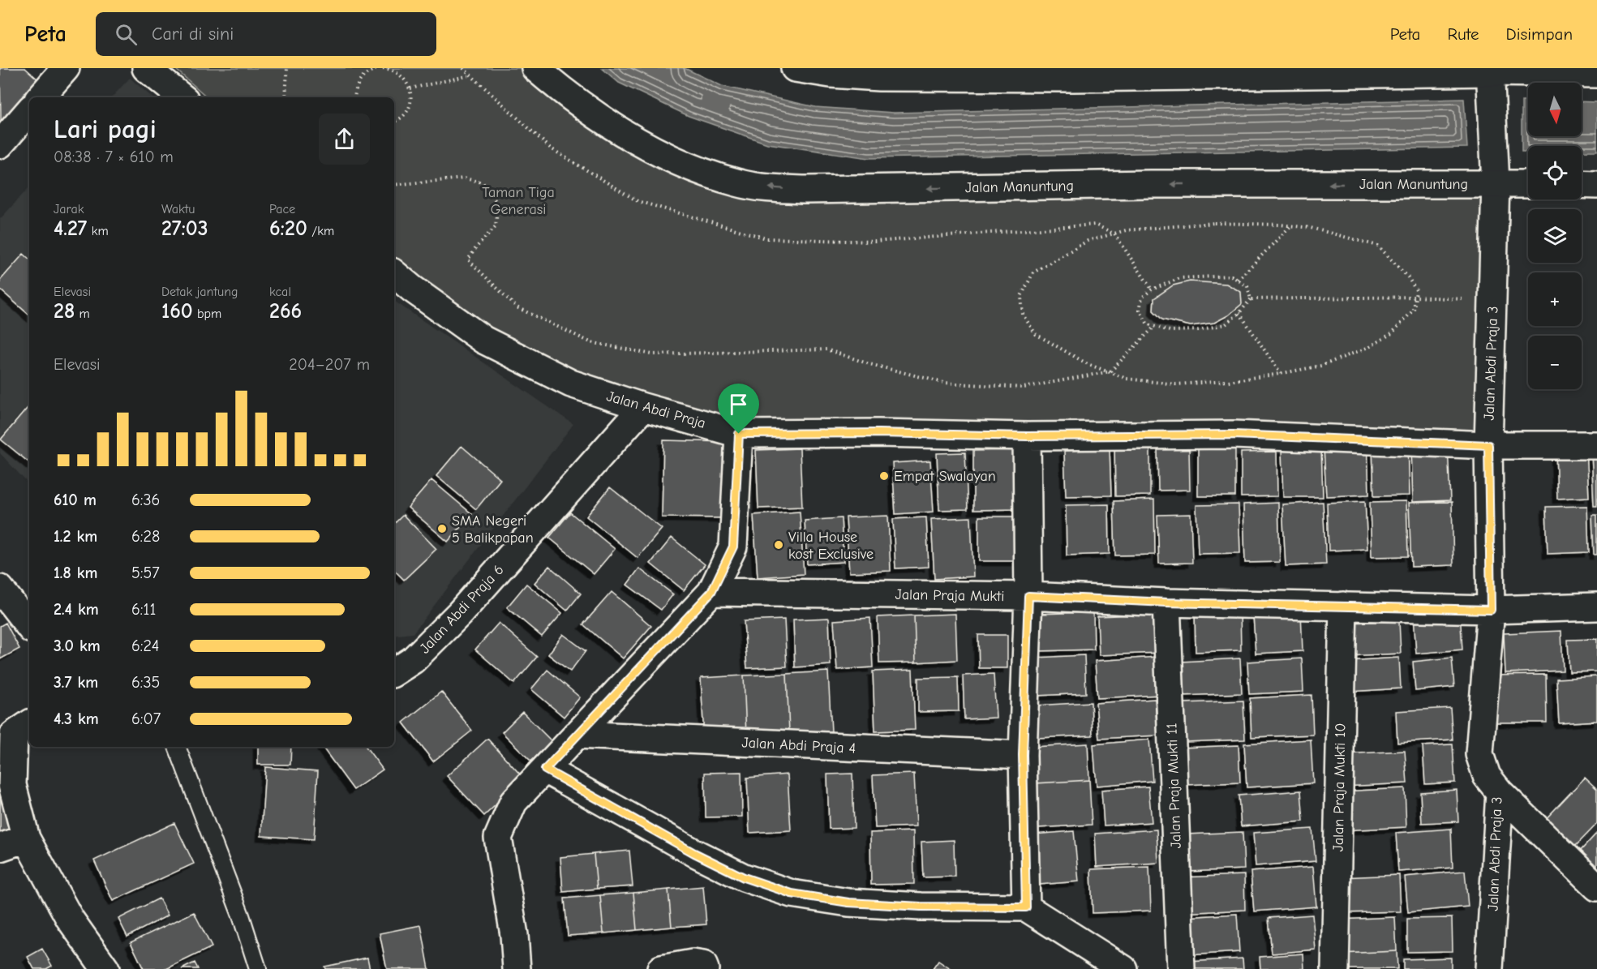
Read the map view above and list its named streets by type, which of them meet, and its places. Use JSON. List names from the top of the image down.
{
  "streets": {
    "street": [
      "Jalan Manuntung",
      "Jalan Abdi Praja 3",
      "Jalan Abdi Praja",
      "Jalan Praja Mukti",
      "Jalan Abdi Praja 6",
      "Jalan Abdi Praja 4",
      "Jalan Praja Mukti 11",
      "Jalan Praja Mukti 10"
    ]
  },
  "crossings": [
    ["Jalan Manuntung", "Jalan Abdi Praja 3"],
    ["Jalan Abdi Praja 3", "Jalan Abdi Praja"],
    ["Jalan Abdi Praja 3", "Jalan Praja Mukti"],
    ["Jalan Abdi Praja", "Jalan Abdi Praja 6"],
    ["Jalan Praja Mukti", "Jalan Praja Mukti 11"],
    ["Jalan Praja Mukti", "Jalan Praja Mukti 10"]
  ],
  "parks": ["Taman Tiga Generasi"],
  "places": ["Empat Swalayan", "SMA Negeri 5 Balikpapan", "Villa House kost Exclusive"],
  "north": "bottom",
  "page": {
    "header": "Peta",
    "search": "Cari di sini",
    "nav": ["Peta", "Rute", "Disimpan"],
    "map_buttons": ["+", "−"],
    "heading": ["Lari pagi", "08:38 · 7 × 610 m"],
    "stats": [
      ["Jarak", "4.27 km"],
      ["Waktu", "27:03"],
      ["Pace", "6:20 /km"],
      ["Elevasi", "28 m"],
      ["Detak jantung", "160 bpm"],
      ["kcal", "266"]
    ],
    "chart": ["Elevasi", "204–207 m"],
    "list": [
      {
        "name": "610 m",
        "note": "6:36"
      },
      {
        "name": "1.2 km",
        "note": "6:28"
      },
      {
        "name": "1.8 km",
        "note": "5:57"
      },
      {
        "name": "2.4 km",
        "note": "6:11"
      },
      {
        "name": "3.0 km",
        "note": "6:24"
      },
      {
        "name": "3.7 km",
        "note": "6:35"
      },
      {
        "name": "4.3 km",
        "note": "6:07"
      }
    ]
  }
}
